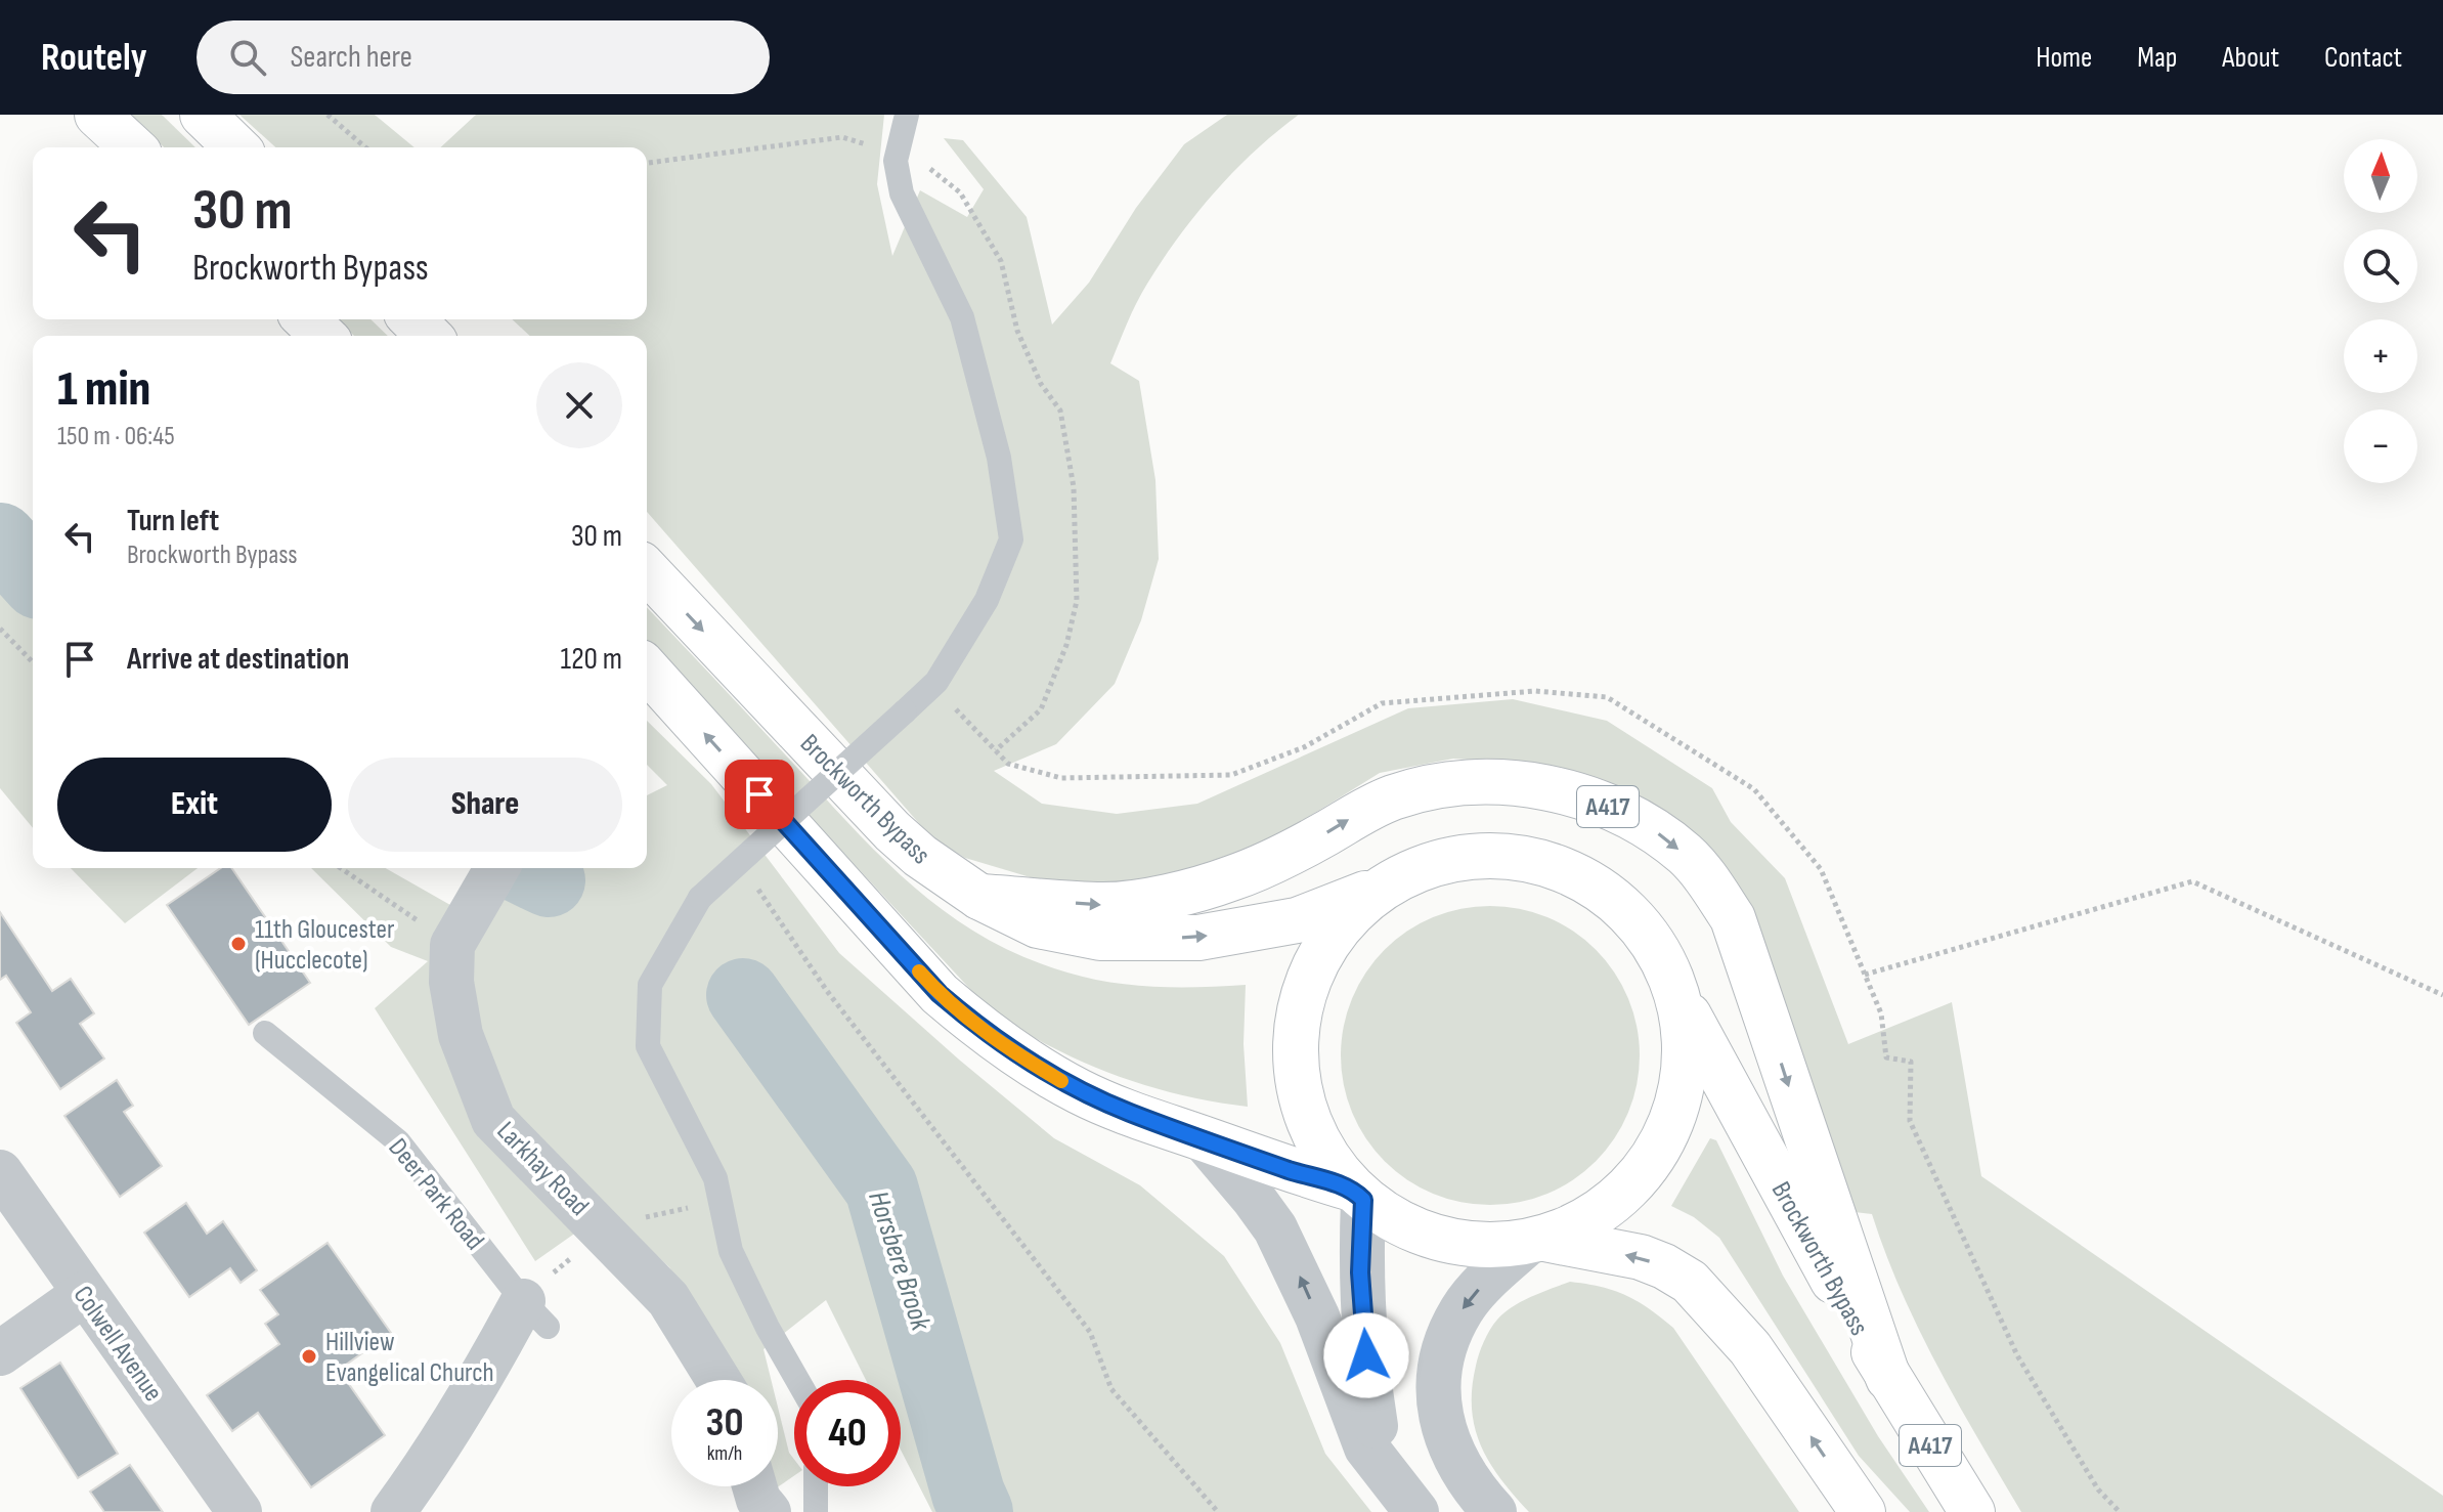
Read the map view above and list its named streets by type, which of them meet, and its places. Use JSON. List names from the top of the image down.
{
  "streets": {
    "highway": ["Brockworth Bypass", "A417"],
    "street": ["Larkhay Road", "Colwell Avenue"],
    "lane": ["Deer Park Road"]
  },
  "crossings": [
    ["Brockworth Bypass", "A417"]
  ],
  "water": ["Horsbere Brook"],
  "places": ["11th Gloucester (Hucclecote)", "Hillview Evangelical Church"],
  "north": "top",
  "page": {
    "header": "Routely",
    "search": "Search here",
    "nav": [
      "Home",
      "Map",
      "About",
      "Contact"
    ],
    "map_buttons": ["+", "−"],
    "turn": ["30 m", "Brockworth Bypass"],
    "heading": ["1 min", "150 m · 06:45"],
    "list": [
      {
        "name": "Turn left",
        "note": "Brockworth Bypass",
        "value": "30 m"
      },
      {
        "name": "Arrive at destination",
        "value": "120 m"
      }
    ],
    "buttons": ["Exit", "Share"],
    "speed": "30 km/h",
    "limit": "40"
  }
}
